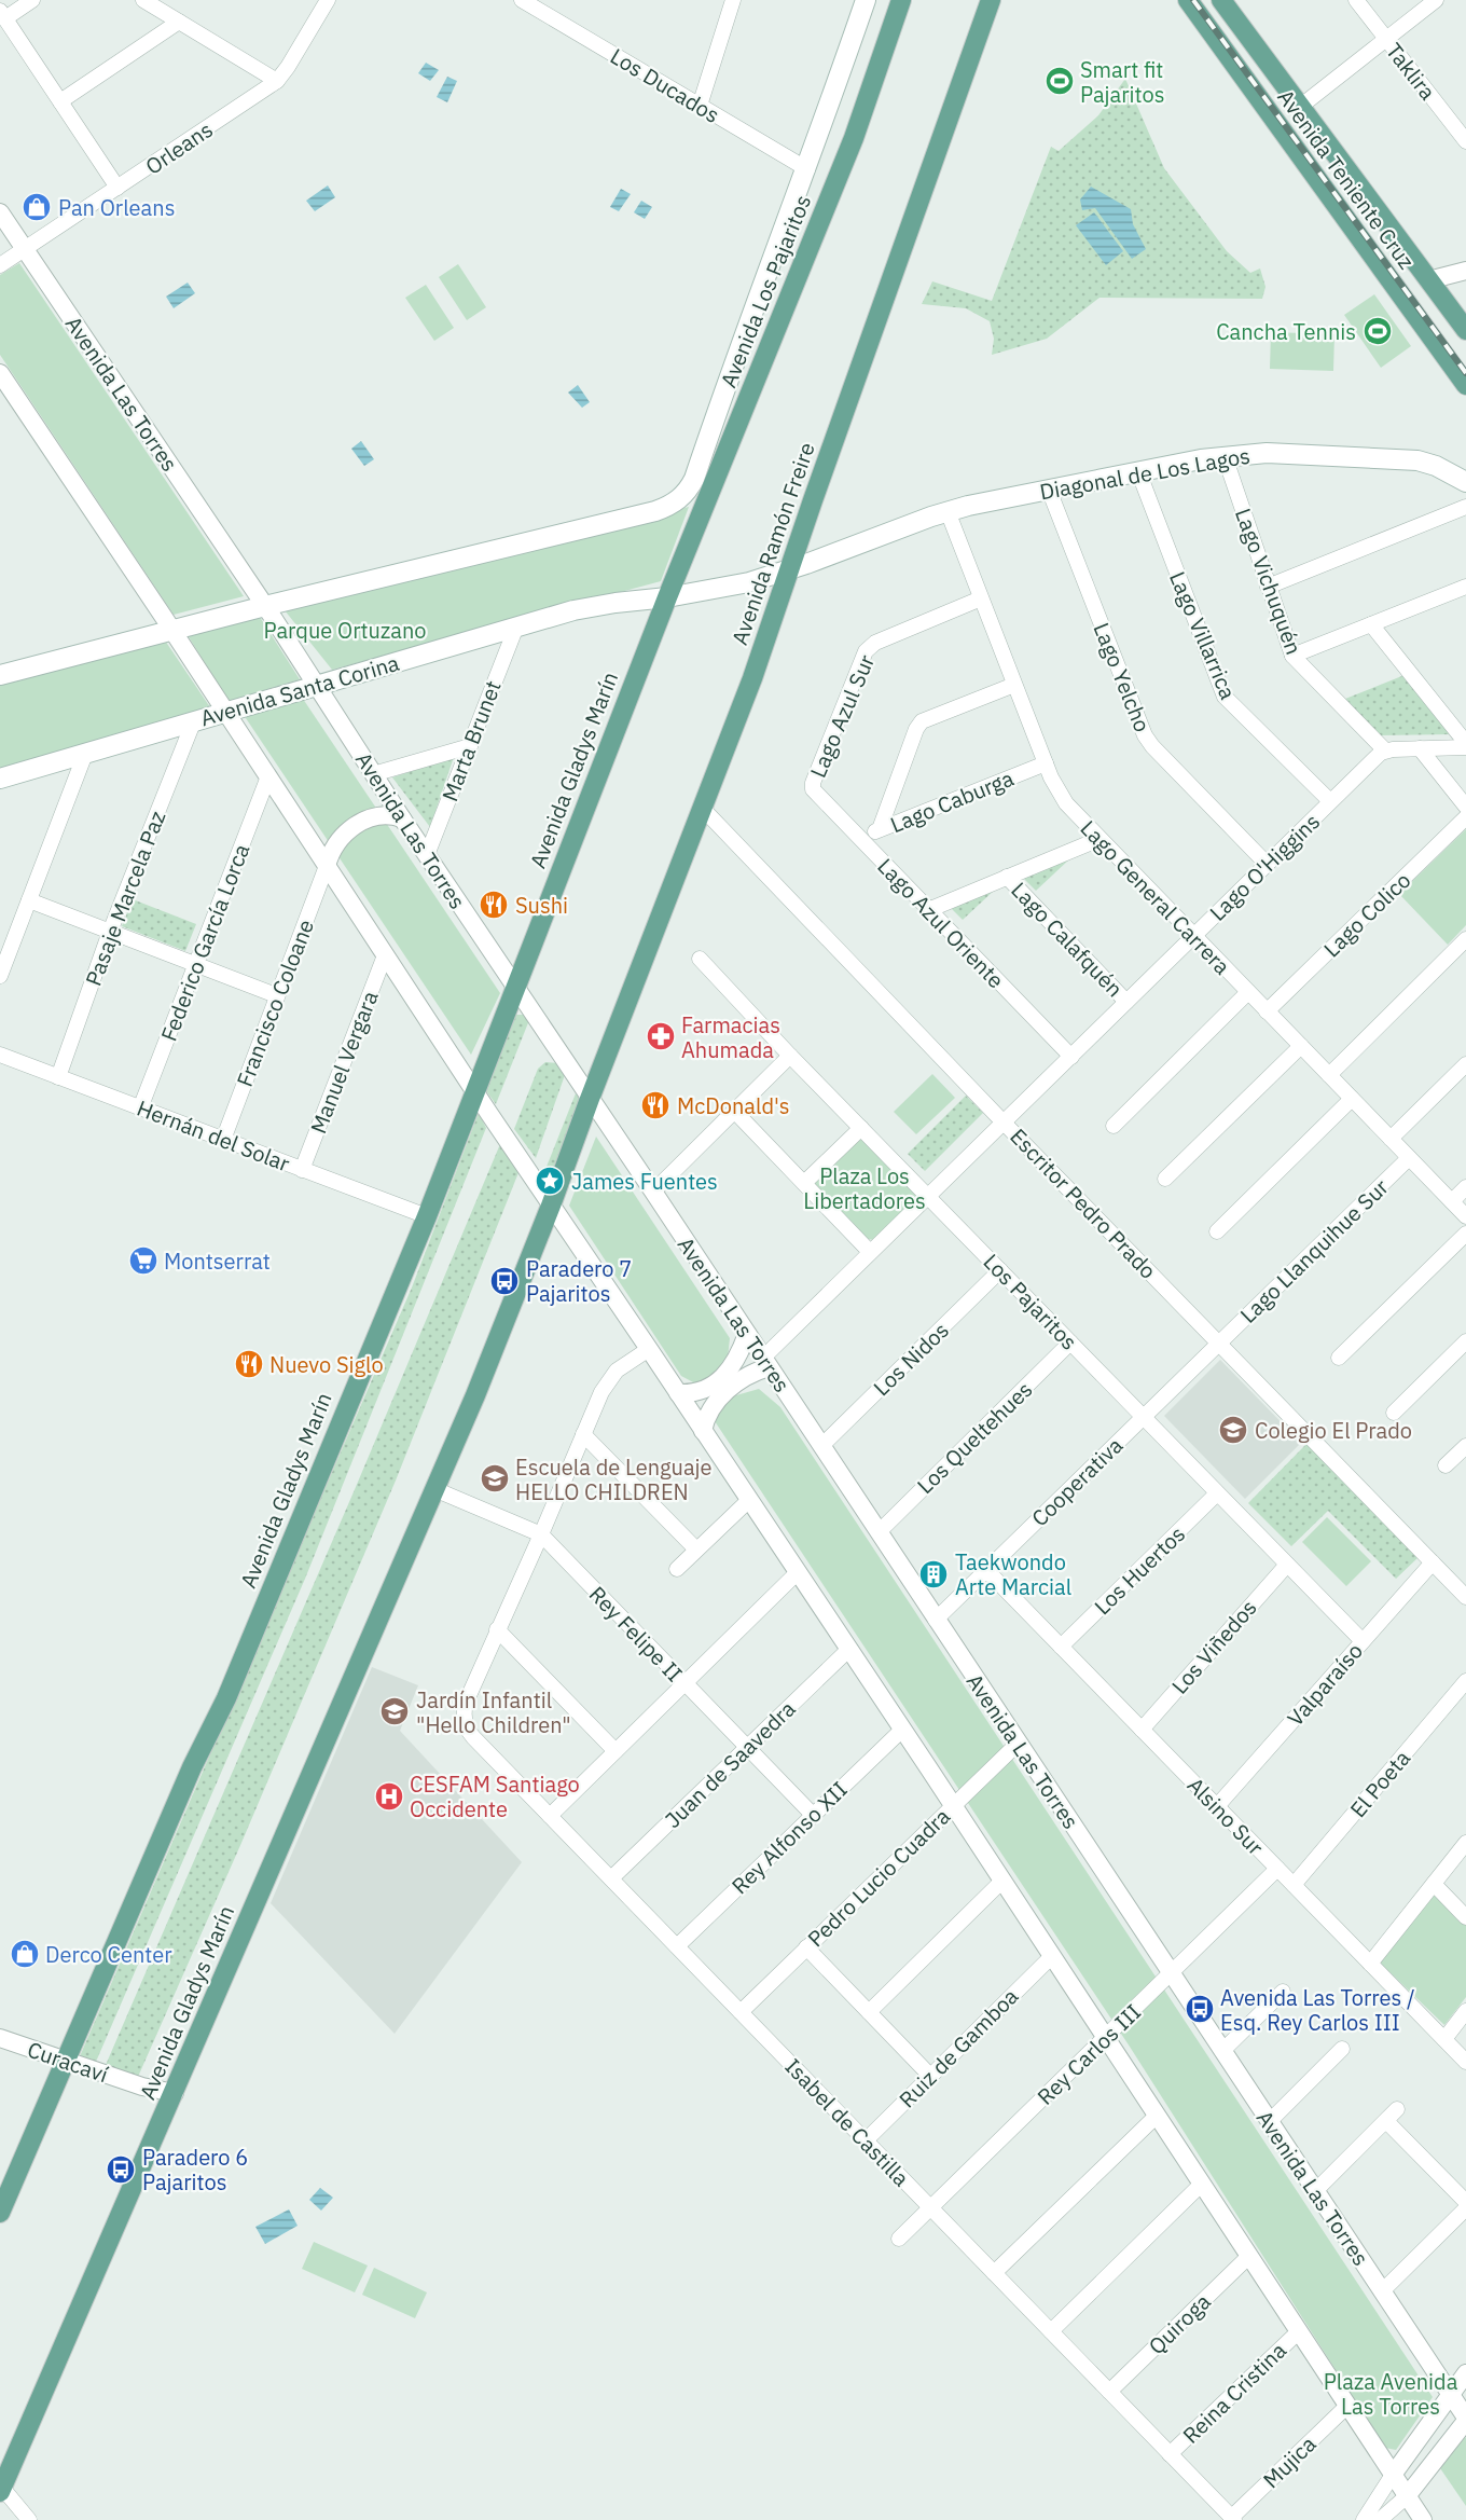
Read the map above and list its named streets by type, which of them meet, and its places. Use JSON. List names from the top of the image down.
{
  "streets": {
    "main road": [
      "Avenida Teniente Cruz",
      "Avenida Los Pajaritos",
      "Diagonal de Los Lagos",
      "Avenida Ramón Freire",
      "Avenida Santa Corina",
      "Avenida Gladys Marín"
    ],
    "street": [
      "Taklira",
      "Los Ducados",
      "Orleans",
      "Avenida Las Torres",
      "Lago Vichuquén",
      "Lago Villarrica",
      "Lago Yelcho",
      "Lago Azul Sur",
      "Marta Brunet",
      "Lago Caburga",
      "Lago O'Higgins",
      "Lago General Carrera",
      "Pasaje Marcela Paz",
      "Lago Colico",
      "Lago Azul Oriente",
      "Lago Calafquén",
      "Federico García Lorca",
      "Francisco Coloane",
      "Manuel Vergara",
      "Hernán del Solar",
      "Escritor Pedro Prado",
      "Lago Llanquihue Sur",
      "Los Pajaritos",
      "Los Nidos",
      "Los Queltehues",
      "Cooperativa",
      "Los Huertos",
      "Rey Felipe II",
      "Los Viñedos",
      "Valparaíso",
      "Juan de Saavedra",
      "El Poeta",
      "Alsino Sur",
      "Rey Alfonso XII",
      "Pedro Lucio Cuadra",
      "Ruiz de Gamboa",
      "Rey Carlos III",
      "Curacaví",
      "Isabel de Castilla",
      "Quiroga",
      "Reina Cristina",
      "Mujica"
    ]
  },
  "crossings": [
    ["Los Ducados", "Avenida Los Pajaritos"],
    ["Orleans", "Avenida Las Torres"],
    ["Avenida Los Pajaritos", "Avenida Las Torres"],
    ["Avenida Los Pajaritos", "Avenida Santa Corina"],
    ["Avenida Los Pajaritos", "Avenida Gladys Marín"],
    ["Avenida Las Torres", "Avenida Ramón Freire"],
    ["Avenida Las Torres", "Avenida Santa Corina"],
    ["Avenida Las Torres", "Marta Brunet"],
    ["Avenida Las Torres", "Avenida Gladys Marín"],
    ["Avenida Las Torres", "Lago O'Higgins"],
    ["Avenida Las Torres", "Los Nidos"],
    ["Avenida Las Torres", "Los Queltehues"],
    ["Avenida Las Torres", "Cooperativa"],
    ["Avenida Las Torres", "Pedro Lucio Cuadra"],
    ["Avenida Las Torres", "Rey Carlos III"],
    ["Diagonal de Los Lagos", "Avenida Ramón Freire"],
    ["Diagonal de Los Lagos", "Lago Vichuquén"],
    ["Diagonal de Los Lagos", "Lago Villarrica"],
    ["Diagonal de Los Lagos", "Lago Yelcho"],
    ["Diagonal de Los Lagos", "Avenida Santa Corina"],
    ["Diagonal de Los Lagos", "Lago General Carrera"],
    ["Avenida Ramón Freire", "Avenida Santa Corina"],
    ["Avenida Ramón Freire", "Avenida Gladys Marín"],
    ["Avenida Ramón Freire", "Escritor Pedro Prado"],
    ["Lago Vichuquén", "Lago O'Higgins"],
    ["Lago Villarrica", "Lago O'Higgins"],
    ["Lago Yelcho", "Lago O'Higgins"],
    ["Avenida Santa Corina", "Marta Brunet"],
    ["Avenida Santa Corina", "Avenida Gladys Marín"],
    ["Avenida Santa Corina", "Pasaje Marcela Paz"],
    ["Lago Azul Sur", "Lago General Carrera"],
    ["Lago Azul Sur", "Lago Azul Oriente"],
    ["Avenida Gladys Marín", "Hernán del Solar"],
    ["Avenida Gladys Marín", "Rey Felipe II"],
    ["Avenida Gladys Marín", "Curacaví"],
    ["Lago Caburga", "Lago General Carrera"],
    ["Lago Caburga", "Lago Azul Oriente"],
    ["Lago O'Higgins", "Lago General Carrera"],
    ["Lago O'Higgins", "Lago Azul Oriente"],
    ["Lago O'Higgins", "Lago Calafquén"],
    ["Lago O'Higgins", "Escritor Pedro Prado"],
    ["Lago O'Higgins", "Los Pajaritos"],
    ["Lago General Carrera", "Lago Colico"],
    ["Lago General Carrera", "Lago Llanquihue Sur"],
    ["Pasaje Marcela Paz", "Hernán del Solar"],
    ["Federico García Lorca", "Hernán del Solar"],
    ["Francisco Coloane", "Hernán del Solar"],
    ["Manuel Vergara", "Hernán del Solar"],
    ["Escritor Pedro Prado", "Lago Llanquihue Sur"],
    ["Escritor Pedro Prado", "Cooperativa"],
    ["Escritor Pedro Prado", "Valparaíso"],
    ["Lago Llanquihue Sur", "Cooperativa"],
    ["Los Pajaritos", "Los Nidos"],
    ["Los Pajaritos", "Los Queltehues"],
    ["Los Pajaritos", "Cooperativa"],
    ["Los Pajaritos", "Los Huertos"],
    ["Los Pajaritos", "Los Viñedos"],
    ["Los Pajaritos", "Valparaíso"],
    ["Cooperativa", "Alsino Sur"],
    ["Los Huertos", "Alsino Sur"],
    ["Rey Felipe II", "Juan de Saavedra"],
    ["Rey Felipe II", "Rey Alfonso XII"],
    ["Los Viñedos", "Alsino Sur"],
    ["Valparaíso", "Alsino Sur"],
    ["Juan de Saavedra", "Isabel de Castilla"],
    ["El Poeta", "Alsino Sur"],
    ["Alsino Sur", "Rey Carlos III"],
    ["Rey Alfonso XII", "Isabel de Castilla"],
    ["Pedro Lucio Cuadra", "Isabel de Castilla"],
    ["Ruiz de Gamboa", "Isabel de Castilla"],
    ["Rey Carlos III", "Isabel de Castilla"],
    ["Isabel de Castilla", "Quiroga"],
    ["Isabel de Castilla", "Reina Cristina"],
    ["Isabel de Castilla", "Mujica"]
  ],
  "parks": ["Parque Ortuzano", "Plaza Los Libertadores", "Plaza Avenida Las Torres"],
  "places": {
    "sports": ["Smart fit Pajaritos", "Cancha Tennis"],
    "shop": ["Pan Orleans", "Derco Center"],
    "restaurant": ["Sushi", "McDonald's", "Nuevo Siglo"],
    "pharmacy": ["Farmacias Ahumada"],
    "place": ["James Fuentes"],
    "supermarket": ["Montserrat"],
    "bus stop": ["Paradero 7 Pajaritos", "Avenida Las Torres / Esq. Rey Carlos III", "Paradero 6 Pajaritos"],
    "school or university": ["Colegio El Prado", "Escuela de Lenguaje HELLO CHILDREN", "Jardín Infantil \"Hello Children\""],
    "building": ["Taekwondo Arte Marcial"],
    "hospital": ["CESFAM Santiago Occidente"]
  }
}
